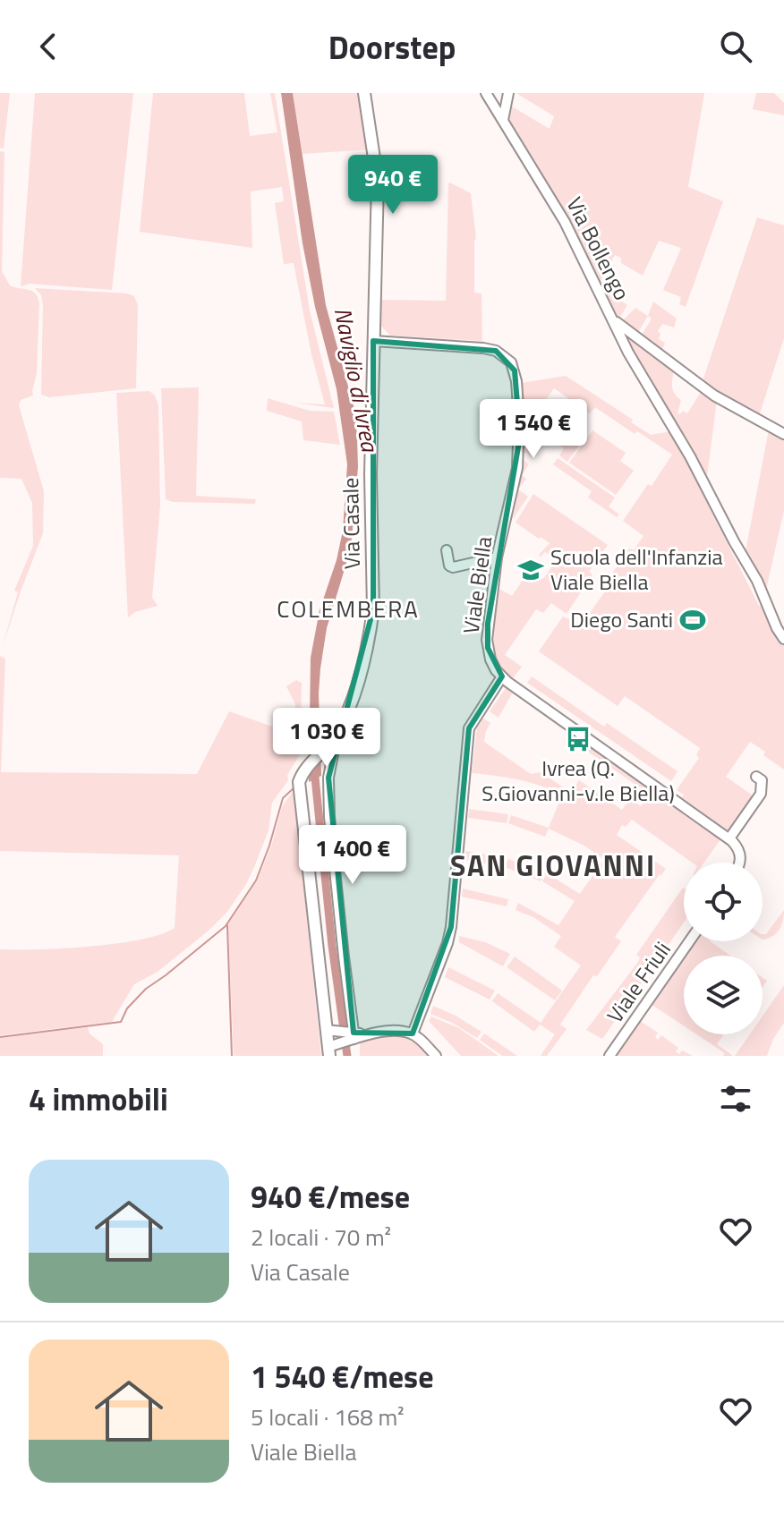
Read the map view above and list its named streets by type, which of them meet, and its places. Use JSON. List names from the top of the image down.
{
  "streets": {
    "main road": ["Via Casale"],
    "street": ["Via Bollengo", "Viale Biella", "Viale Friuli"]
  },
  "crossings": [
    ["Via Casale", "Viale Biella"]
  ],
  "districts": ["COLEMBERA", "SAN GIOVANNI"],
  "water": ["Naviglio di Ivrea"],
  "places": {
    "school or university": ["Scuola dell'Infanzia Viale Biella"],
    "sports": ["Diego Santi"],
    "bus stop": ["Ivrea (Q. S.Giovanni-v.le Biella)"]
  },
  "page": {
    "header": "Doorstep",
    "price": [
      "940 €",
      "1 540 €",
      "1 030 €",
      "1 400 €"
    ],
    "heading": "4 immobili",
    "list": [
      {
        "name": "940 €/mese",
        "note": "2 locali · 70 m² · Via Casale"
      },
      {
        "name": "1 540 €/mese",
        "note": "5 locali · 168 m² · Viale Biella"
      }
    ]
  }
}
